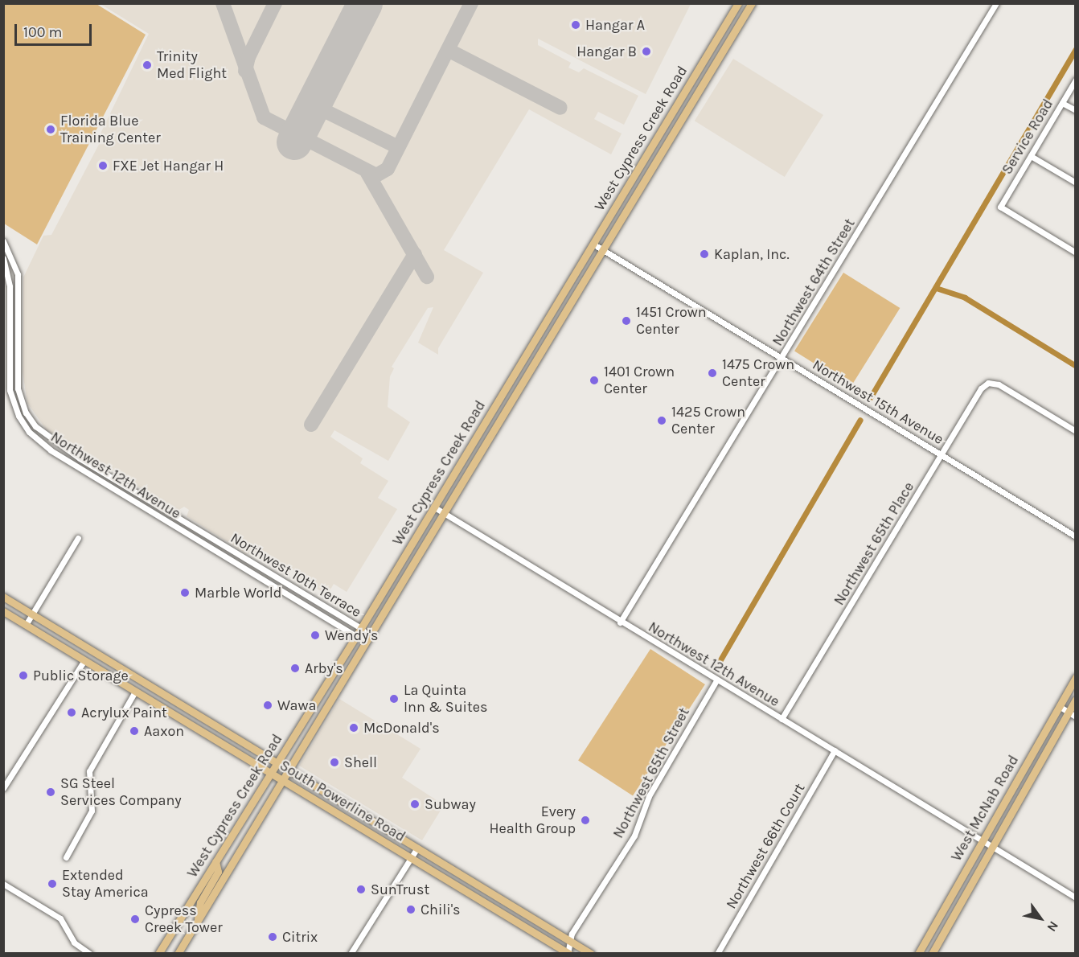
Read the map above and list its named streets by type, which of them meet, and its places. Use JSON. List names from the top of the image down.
{
  "streets": {
    "main road": ["West Cypress Creek Road", "South Powerline Road", "West McNab Road"],
    "street": [
      "Service Road",
      "Northwest 64th Street",
      "Northwest 15th Avenue",
      "Northwest 12th Avenue",
      "Northwest 65th Place",
      "Northwest 10th Terrace",
      "Northwest 65th Street",
      "Northwest 66th Court"
    ]
  },
  "crossings": [
    ["West Cypress Creek Road", "Northwest 15th Avenue"],
    ["West Cypress Creek Road", "Northwest 12th Avenue"],
    ["West Cypress Creek Road", "Northwest 10th Terrace"],
    ["West Cypress Creek Road", "South Powerline Road"],
    ["Northwest 64th Street", "Northwest 15th Avenue"],
    ["Northwest 64th Street", "Northwest 12th Avenue"],
    ["Northwest 15th Avenue", "Northwest 65th Place"],
    ["Northwest 12th Avenue", "Northwest 65th Place"],
    ["Northwest 12th Avenue", "Northwest 10th Terrace"],
    ["Northwest 12th Avenue", "Northwest 65th Street"],
    ["Northwest 12th Avenue", "West McNab Road"],
    ["Northwest 12th Avenue", "Northwest 66th Court"],
    ["Northwest 65th Street", "South Powerline Road"]
  ],
  "places": [
    "Hangar A",
    "Hangar B",
    "Trinity Med Flight",
    "Florida Blue Training Center",
    "FXE Jet Hangar H",
    "Kaplan, Inc.",
    "1451 Crown Center",
    "1475 Crown Center",
    "1401 Crown Center",
    "1425 Crown Center",
    "Marble World",
    "Wendy's",
    "Arby's",
    "Public Storage",
    "La Quinta Inn & Suites",
    "Wawa",
    "Acrylux Paint",
    "McDonald's",
    "Aaxon",
    "Shell",
    "SG Steel Services Company",
    "Subway",
    "Every Health Group",
    "Extended Stay America",
    "SunTrust",
    "Chili's",
    "Cypress Creek Tower",
    "Citrix"
  ],
  "scale_bar": "100 m",
  "north": "bottom right"
}
